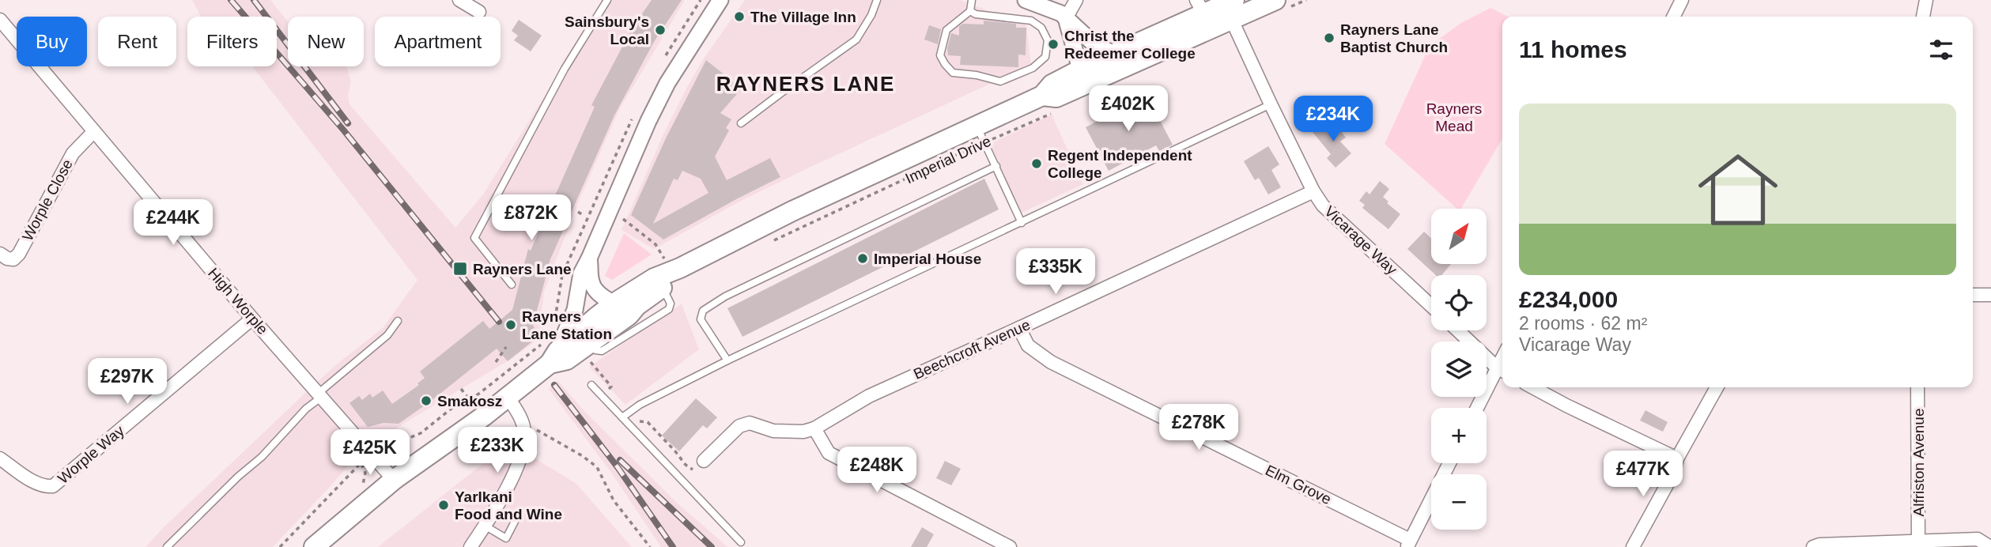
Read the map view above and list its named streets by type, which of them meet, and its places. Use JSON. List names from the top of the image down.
{
  "streets": {
    "main road": ["Imperial Drive"],
    "street": [
      "Worple Close",
      "Vicarage Way",
      "High Worple",
      "Beechcroft Avenue",
      "Worple Way",
      "Alfriston Avenue",
      "Elm Grove"
    ]
  },
  "crossings": [
    ["Imperial Drive", "Vicarage Way"],
    ["Imperial Drive", "High Worple"],
    ["Worple Close", "High Worple"],
    ["Vicarage Way", "Beechcroft Avenue"],
    ["High Worple", "Worple Way"],
    ["Beechcroft Avenue", "Elm Grove"]
  ],
  "districts": ["RAYNERS LANE"],
  "parks": ["Rayners Mead"],
  "places": {
    "other": [
      "The Village Inn",
      "Sainsbury's Local",
      "Rayners Lane Baptist Church",
      "Christ the Redeemer College",
      "Regent Independent College",
      "Imperial House",
      "Rayners Lane Station",
      "Smakosz",
      "Yarlkani Food and Wine"
    ],
    "transit": ["Rayners Lane"]
  },
  "north": "top right",
  "page": {
    "chip": [
      "Buy",
      "Rent",
      "Filters",
      "New",
      "Apartment"
    ],
    "heading": "11 homes",
    "list": [
      {
        "name": "£234,000",
        "note": "2 rooms · 62 m² · Vicarage Way"
      }
    ],
    "price": [
      "£402K",
      "£234K",
      "£872K",
      "£244K",
      "£335K",
      "£297K",
      "£278K",
      "£233K",
      "£425K",
      "£248K",
      "£477K"
    ],
    "map_buttons": ["+", "−"]
  }
}
